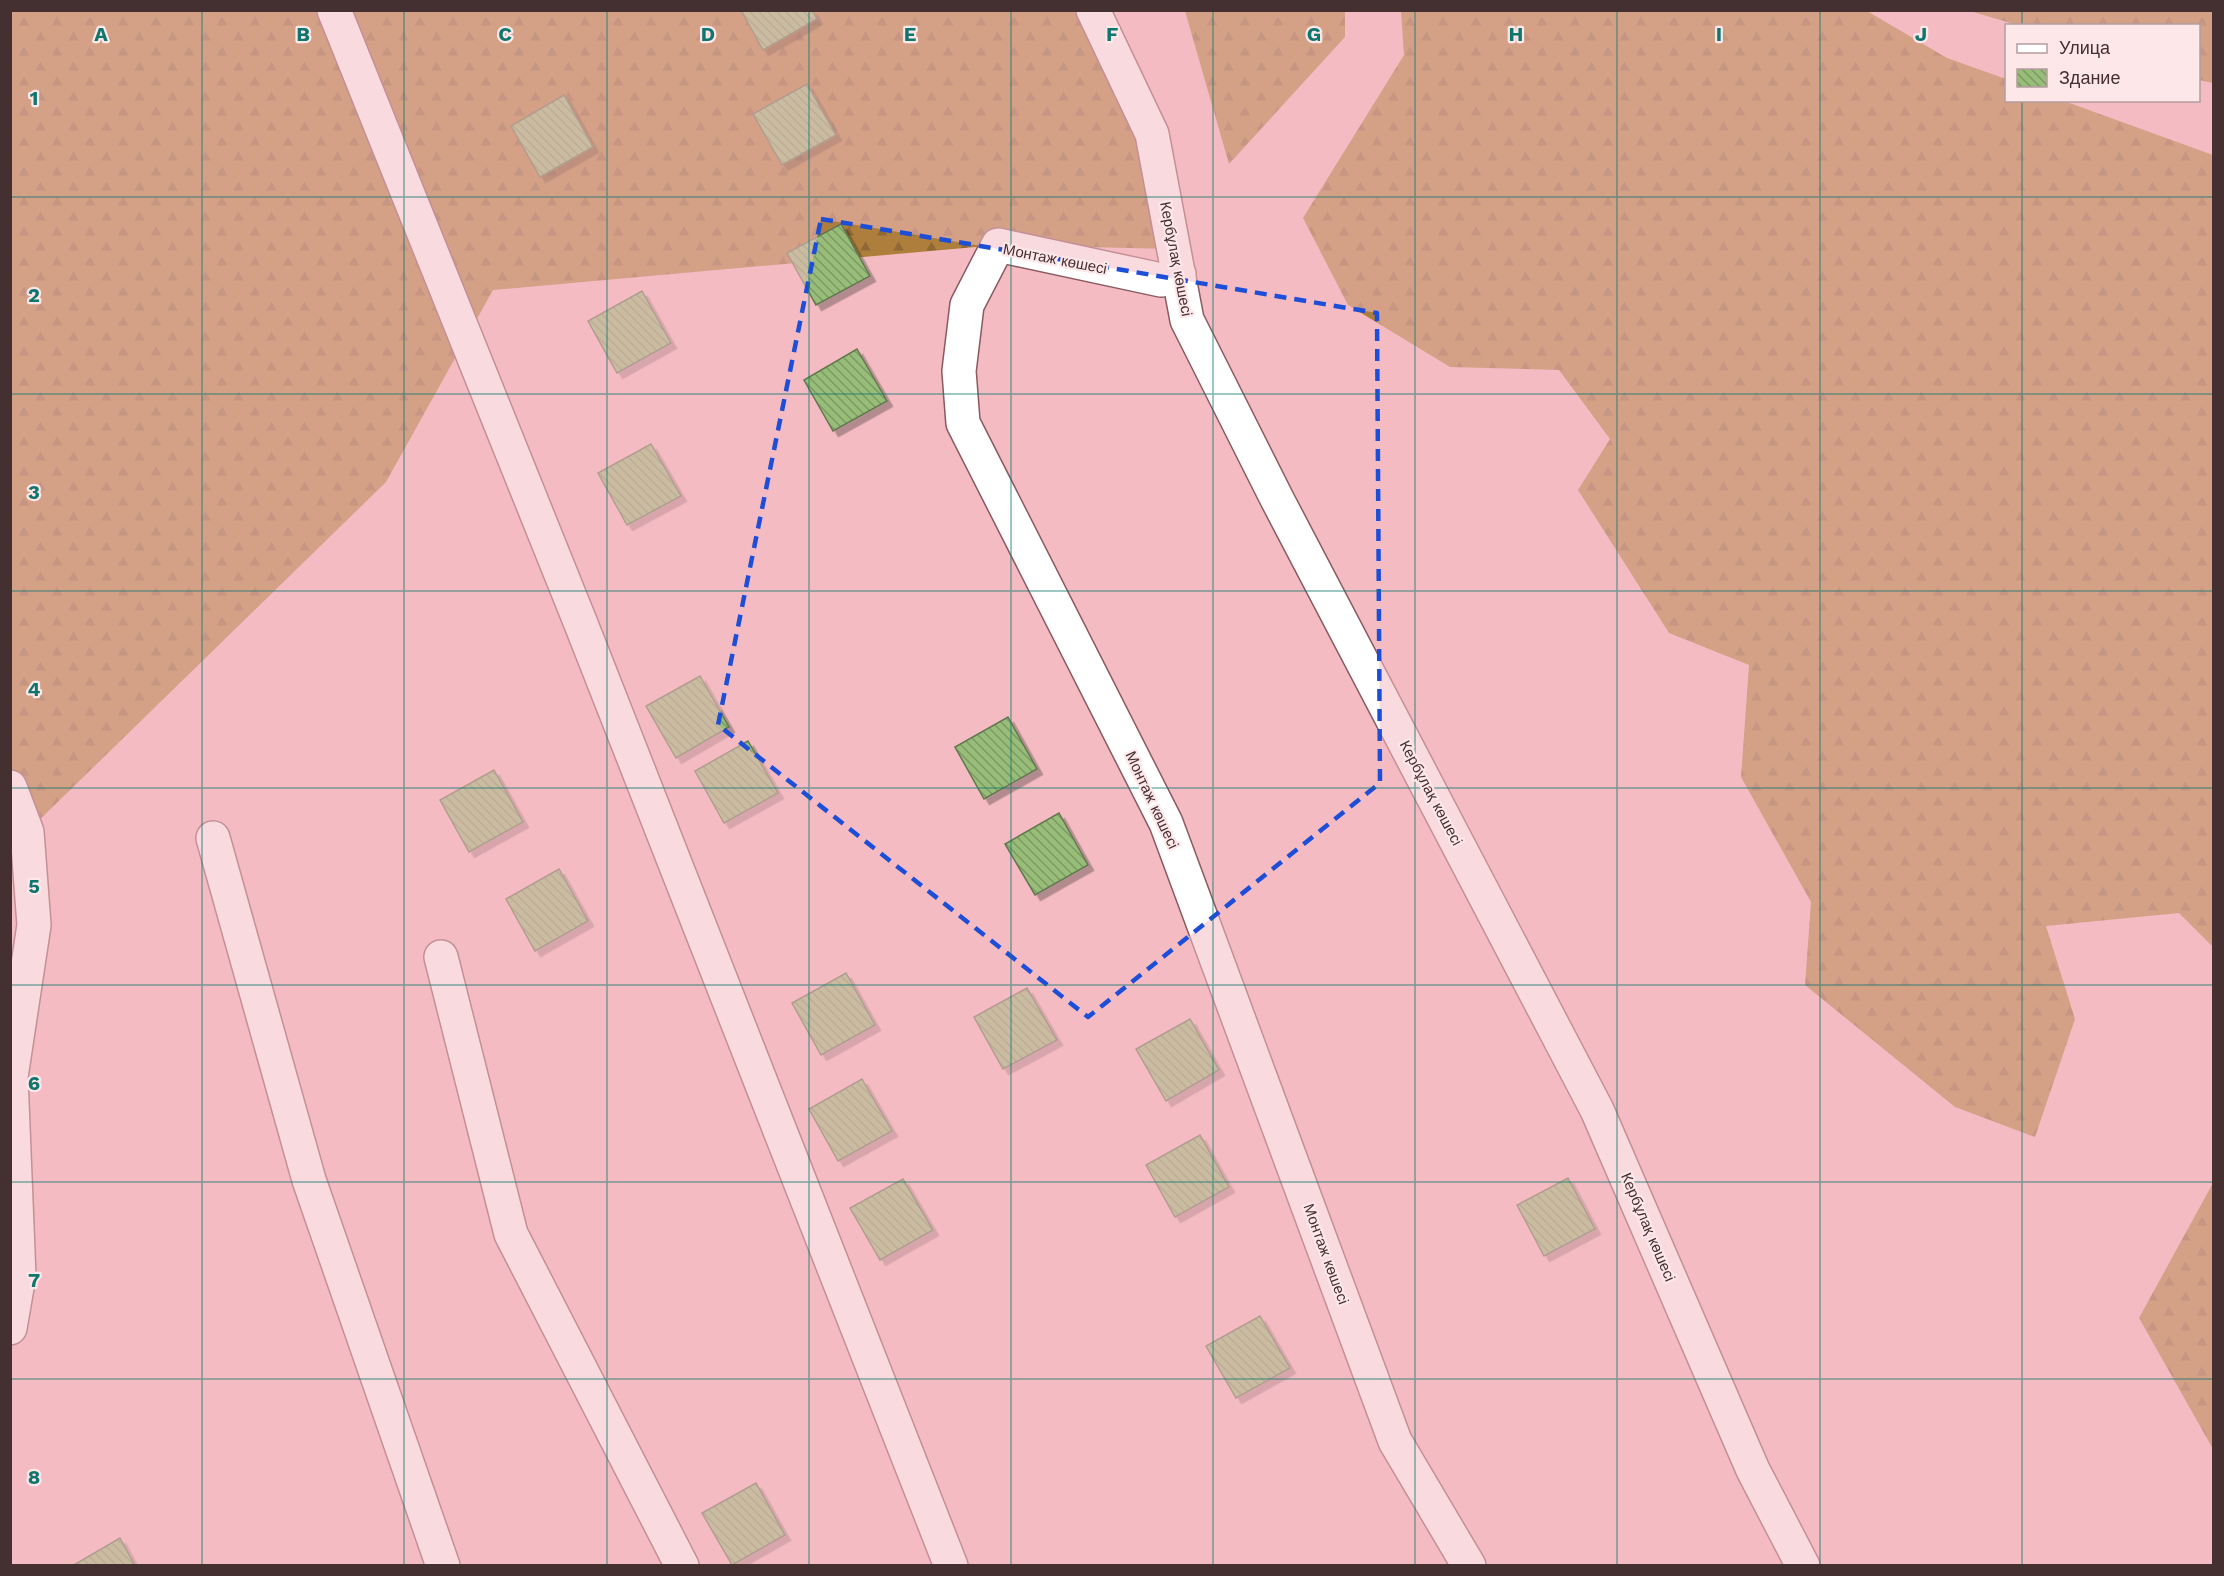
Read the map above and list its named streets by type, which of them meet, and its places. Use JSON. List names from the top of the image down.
{
  "streets": {
    "street": ["Монтаж көшесі", "Кербұлақ көшесі"]
  },
  "crossings": [
    ["Монтаж көшесі", "Кербұлақ көшесі"]
  ],
  "legend": ["Улица", "Здание"],
  "grid": {
    "columns": [
      "A",
      "B",
      "C",
      "D",
      "E",
      "F",
      "G",
      "H",
      "I",
      "J"
    ],
    "rows": [
      "1",
      "2",
      "3",
      "4",
      "5",
      "6",
      "7",
      "8"
    ]
  }
}
